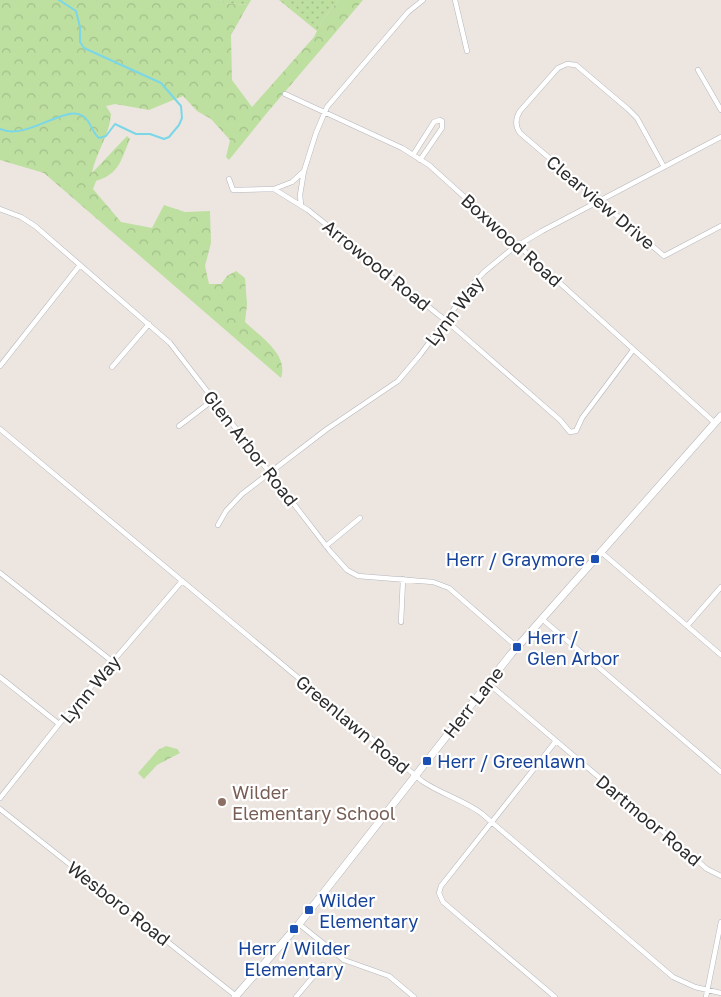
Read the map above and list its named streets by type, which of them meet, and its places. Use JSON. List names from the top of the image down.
{
  "streets": {
    "main road": ["Herr Lane"],
    "street": [
      "Clearview Drive",
      "Boxwood Road",
      "Arrowood Road",
      "Lynn Way",
      "Glen Arbor Road",
      "Greenlawn Road",
      "Dartmoor Road",
      "Wesboro Road"
    ]
  },
  "crossings": [
    ["Clearview Drive", "Lynn Way"],
    ["Boxwood Road", "Arrowood Road"],
    ["Boxwood Road", "Lynn Way"],
    ["Boxwood Road", "Herr Lane"],
    ["Arrowood Road", "Lynn Way"],
    ["Lynn Way", "Glen Arbor Road"],
    ["Lynn Way", "Greenlawn Road"],
    ["Glen Arbor Road", "Herr Lane"],
    ["Herr Lane", "Greenlawn Road"],
    ["Herr Lane", "Dartmoor Road"],
    ["Herr Lane", "Wesboro Road"]
  ],
  "places": {
    "transit": [
      "Herr / Graymore",
      "Herr / Glen Arbor",
      "Herr / Greenlawn",
      "Wilder Elementary",
      "Herr / Wilder Elementary"
    ],
    "other": ["Wilder Elementary School"]
  }
}
